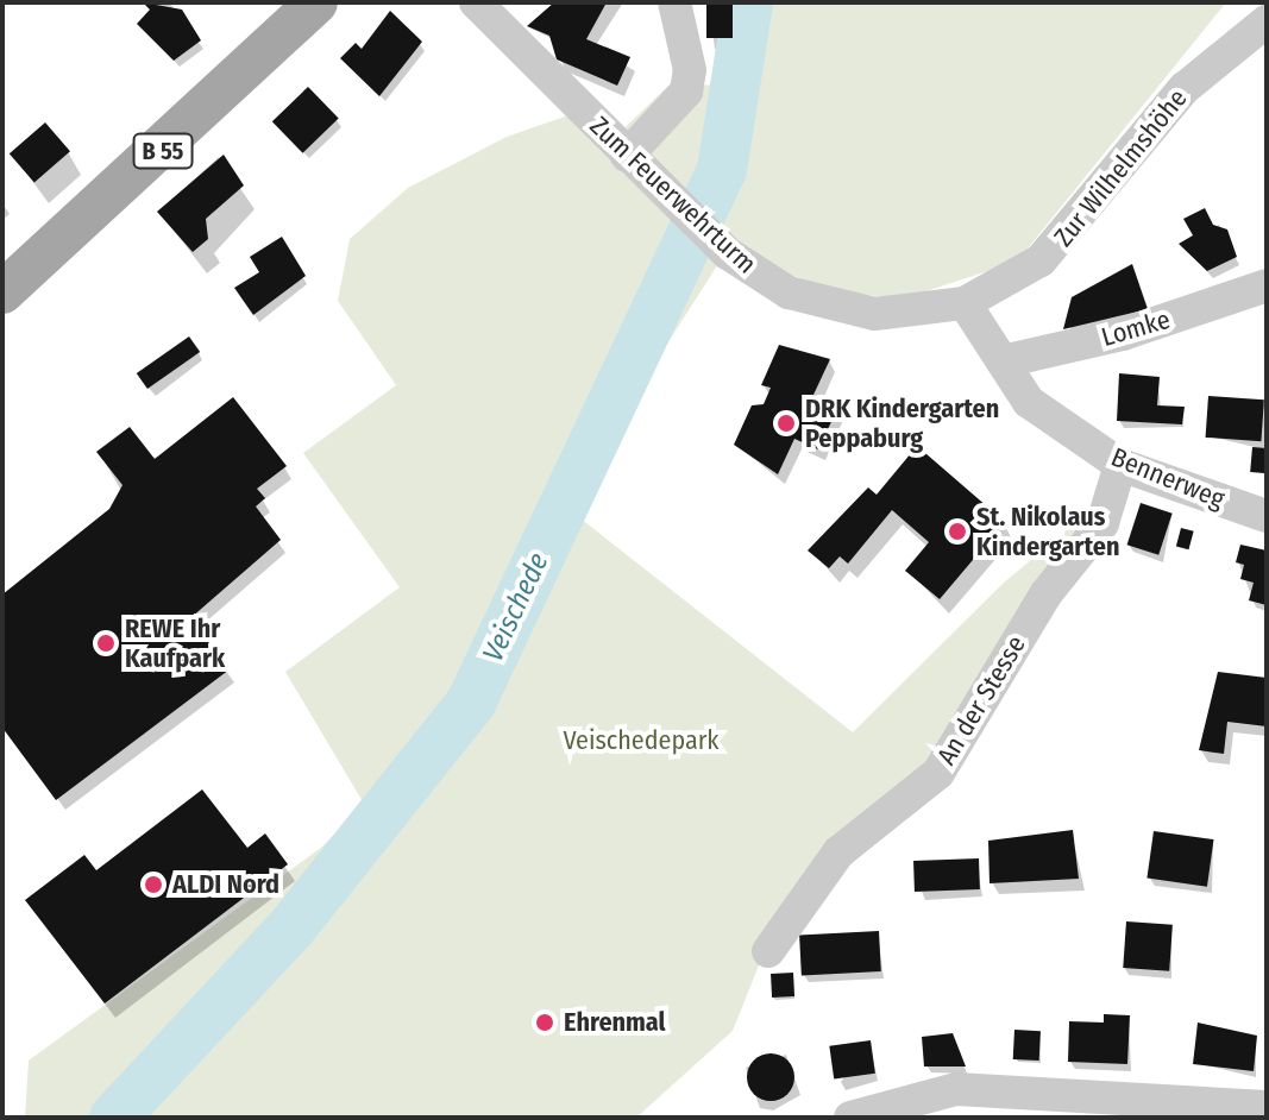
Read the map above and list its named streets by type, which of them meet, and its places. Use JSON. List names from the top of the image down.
{
  "streets": {
    "main road": ["B 55"],
    "street": [
      "Zur Wilhelmshöhe",
      "Zum Feuerwehrturm",
      "Lomke",
      "Bennerweg",
      "An der Stesse"
    ]
  },
  "crossings": [
    ["Zur Wilhelmshöhe", "Zum Feuerwehrturm"],
    ["Zur Wilhelmshöhe", "Bennerweg"],
    ["Zum Feuerwehrturm", "Bennerweg"],
    ["Lomke", "Bennerweg"],
    ["Bennerweg", "An der Stesse"]
  ],
  "water": ["Veischede"],
  "parks": ["Veischedepark"],
  "places": [
    "DRK Kindergarten Peppaburg",
    "St. Nikolaus Kindergarten",
    "REWE Ihr Kaufpark",
    "ALDI Nord",
    "Ehrenmal"
  ]
}
